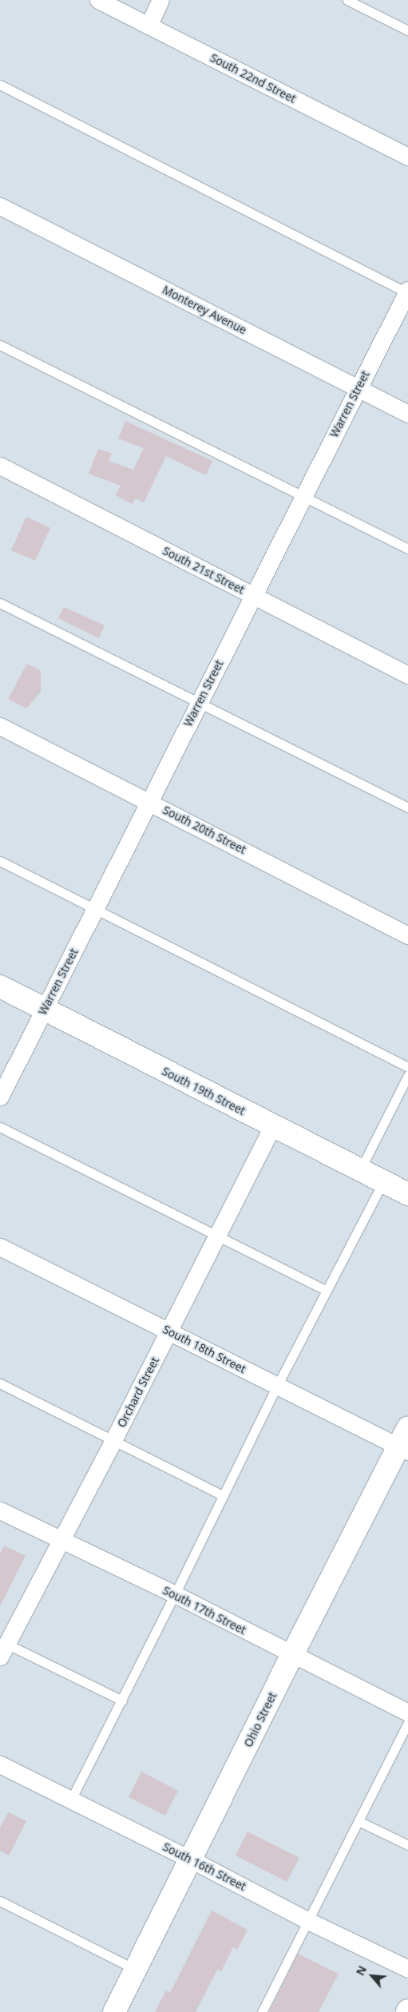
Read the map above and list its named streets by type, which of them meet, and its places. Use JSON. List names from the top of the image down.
{
  "streets": {
    "street": [
      "South 22nd Street",
      "Monterey Avenue",
      "Warren Street",
      "South 21st Street",
      "South 20th Street",
      "South 19th Street",
      "South 18th Street",
      "Orchard Street",
      "South 17th Street",
      "Ohio Street",
      "South 16th Street"
    ]
  },
  "crossings": [
    ["Monterey Avenue", "Warren Street"],
    ["Warren Street", "South 21st Street"],
    ["Warren Street", "South 20th Street"],
    ["Warren Street", "South 19th Street"],
    ["South 19th Street", "Orchard Street"],
    ["South 18th Street", "Orchard Street"],
    ["South 18th Street", "Ohio Street"],
    ["Orchard Street", "South 17th Street"],
    ["South 17th Street", "Ohio Street"],
    ["Ohio Street", "South 16th Street"]
  ],
  "north": "top left"
}
